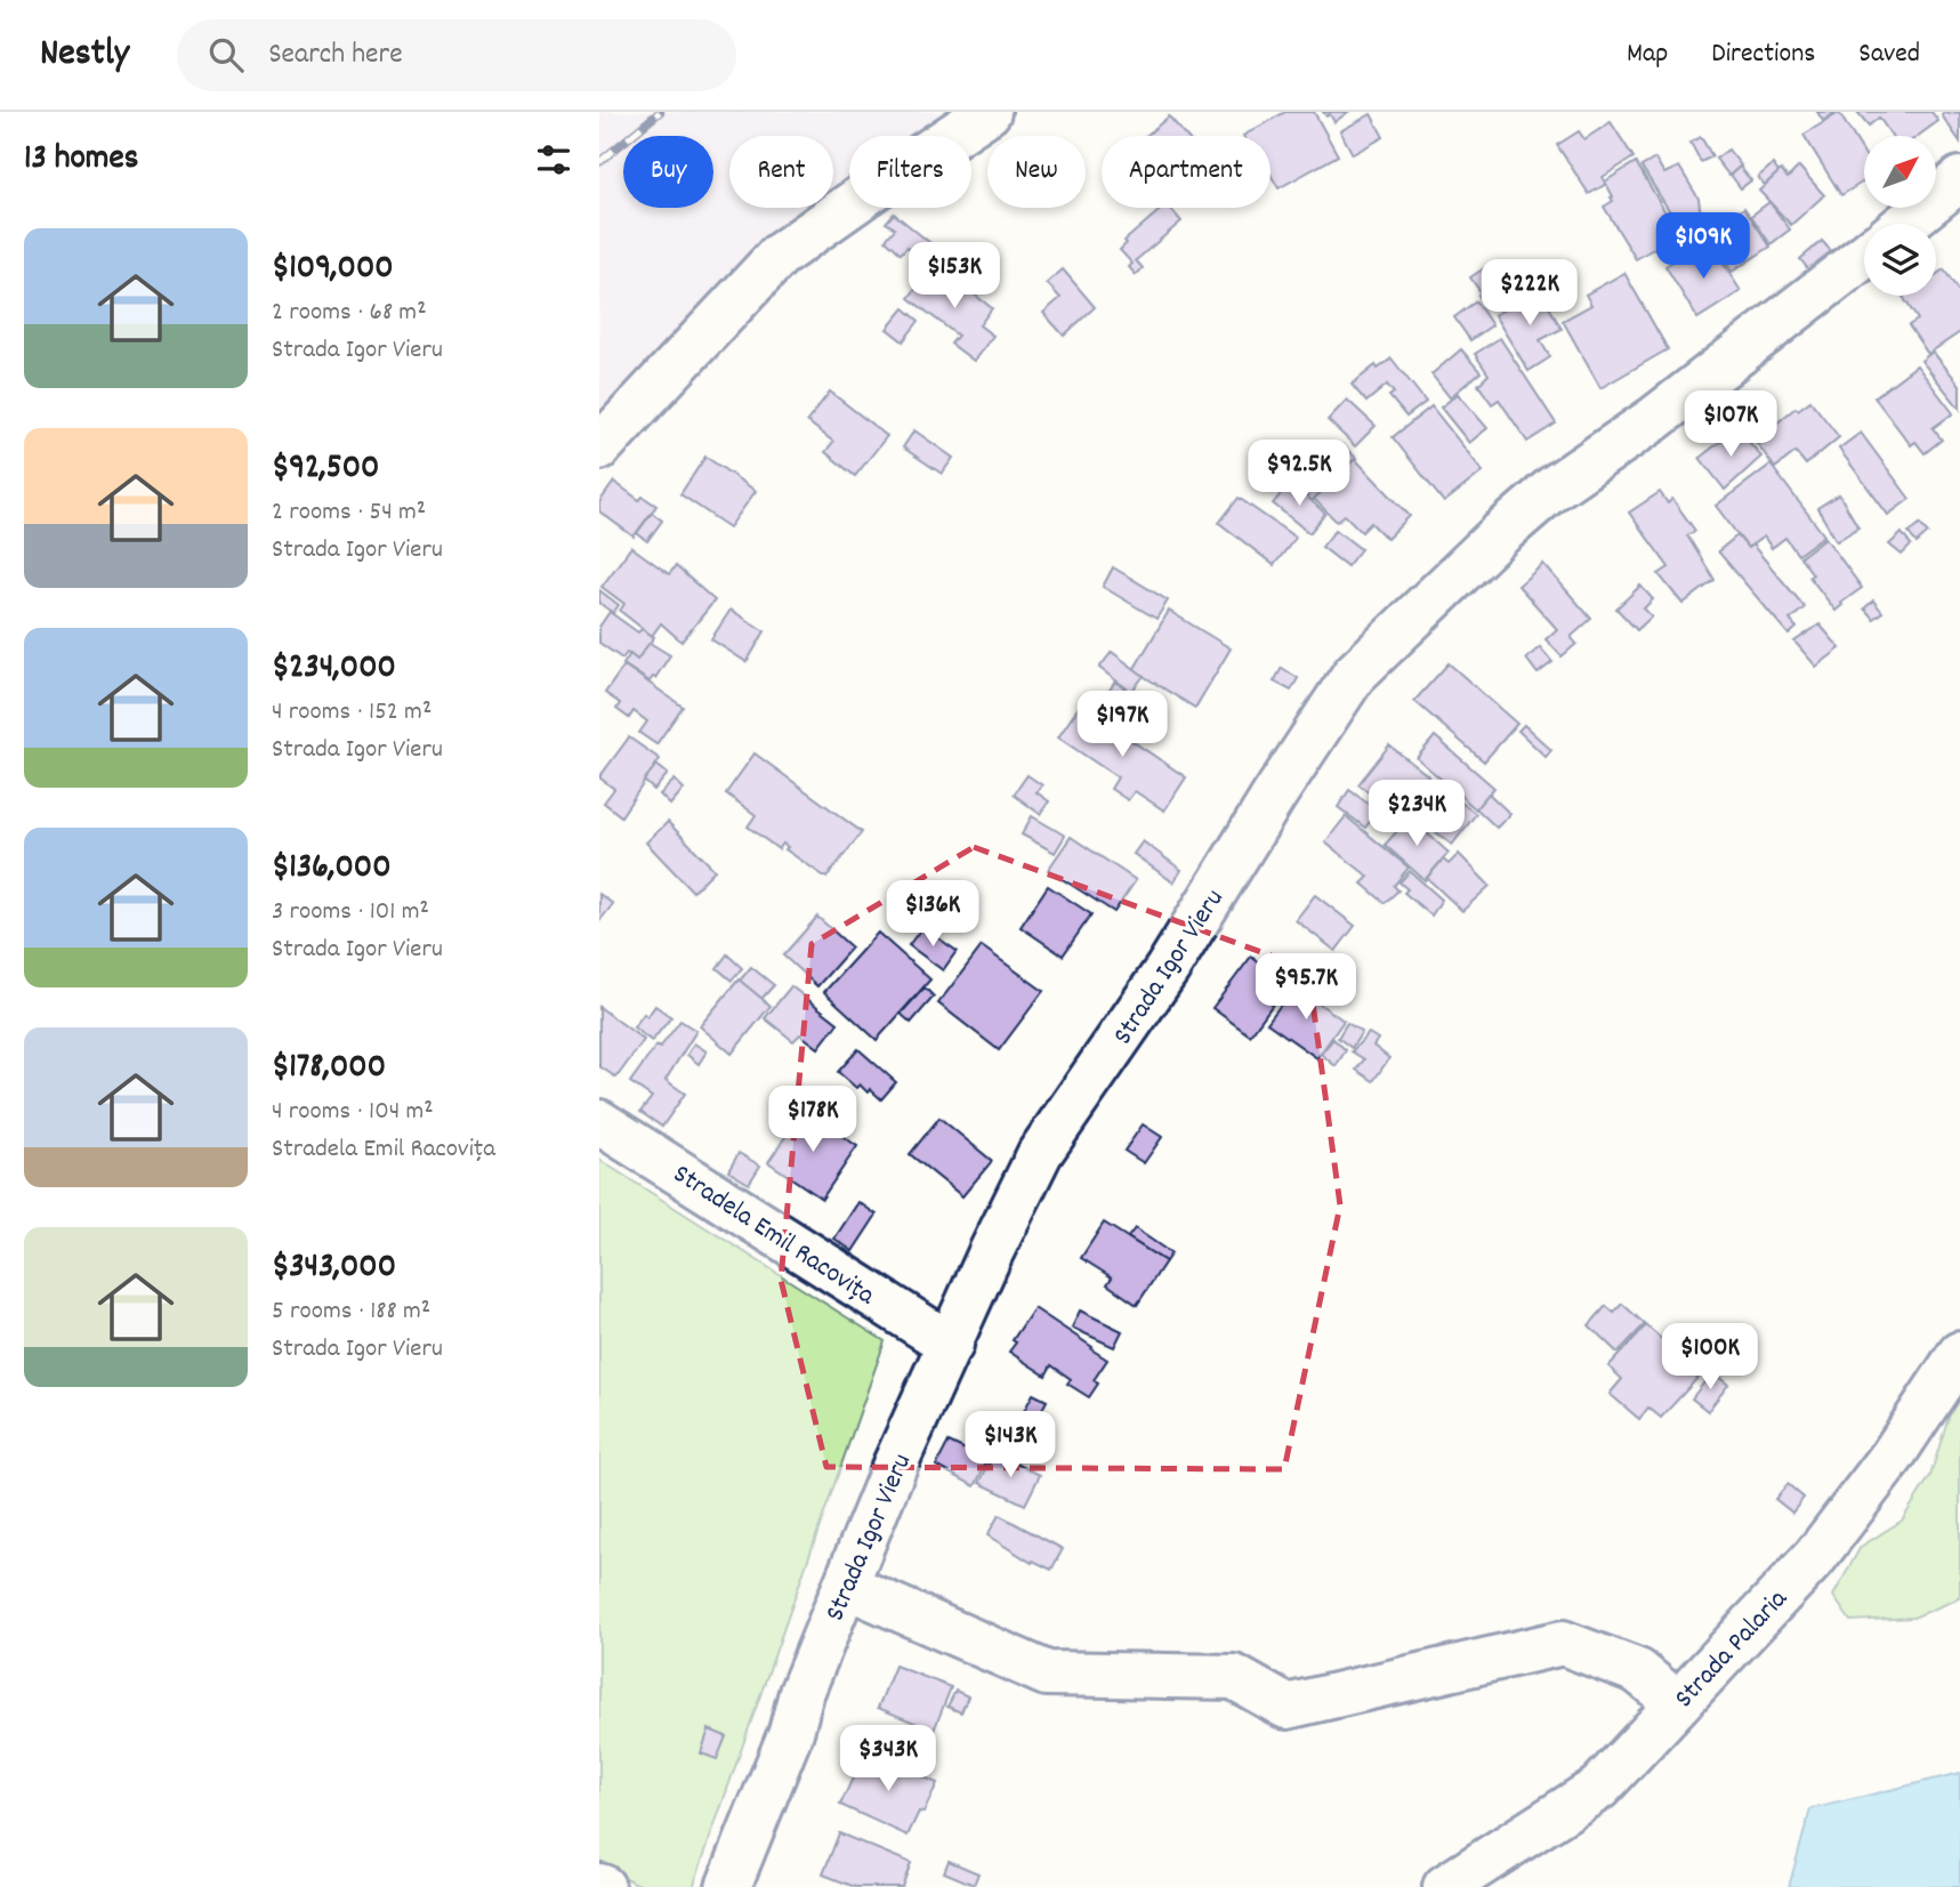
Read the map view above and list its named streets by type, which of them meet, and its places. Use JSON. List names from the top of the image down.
{
  "streets": {
    "street": ["Strada Igor Vieru", "Stradela Emil Racovița", "Strada Palaria"]
  },
  "crossings": [
    ["Strada Igor Vieru", "Stradela Emil Racovița"]
  ],
  "north": "top right",
  "page": {
    "header": "Nestly",
    "search": "Search here",
    "nav": ["Map", "Directions", "Saved"],
    "heading": "13 homes",
    "chip": [
      "Buy",
      "Rent",
      "Filters",
      "New",
      "Apartment"
    ],
    "list": [
      {
        "name": "$109,000",
        "note": "2 rooms · 68 m² · Strada Igor Vieru"
      },
      {
        "name": "$92,500",
        "note": "2 rooms · 54 m² · Strada Igor Vieru"
      },
      {
        "name": "$234,000",
        "note": "4 rooms · 152 m² · Strada Igor Vieru"
      },
      {
        "name": "$136,000",
        "note": "3 rooms · 101 m² · Strada Igor Vieru"
      },
      {
        "name": "$178,000",
        "note": "4 rooms · 104 m² · Stradela Emil Racovița"
      },
      {
        "name": "$343,000",
        "note": "5 rooms · 188 m² · Strada Igor Vieru"
      }
    ],
    "price": [
      "$109K",
      "$153K",
      "$222K",
      "$107K",
      "$92.5K",
      "$197K",
      "$234K",
      "$136K",
      "$95.7K",
      "$178K",
      "$100K",
      "$143K",
      "$343K"
    ]
  }
}
